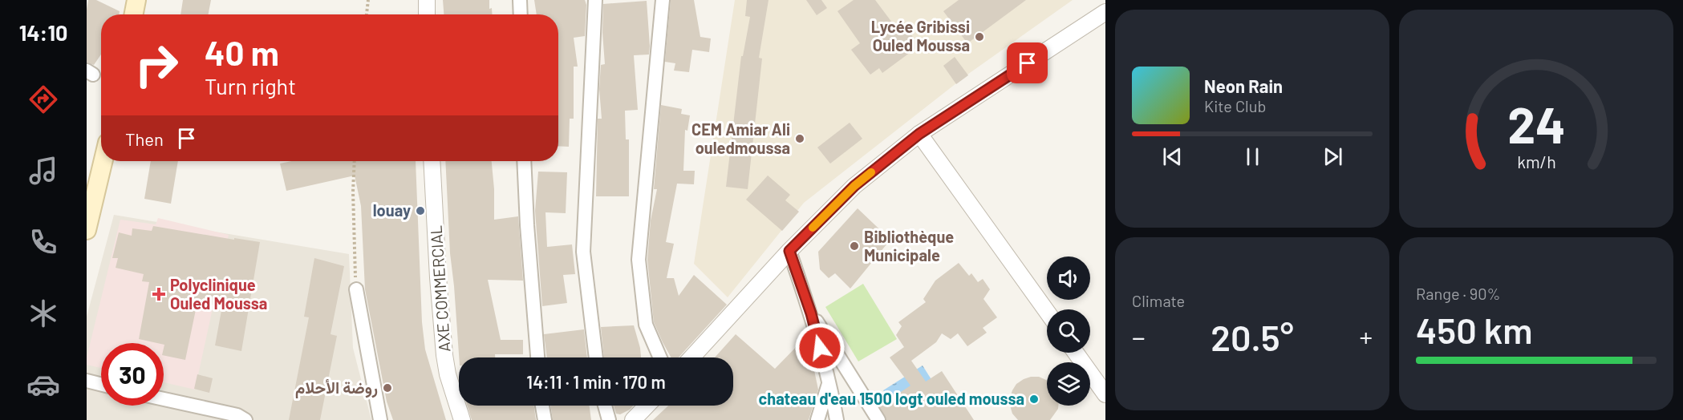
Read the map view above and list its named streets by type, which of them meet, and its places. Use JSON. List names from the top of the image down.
{
  "streets": {
    "street": ["AXE COMMERCIAL"]
  },
  "places": {
    "other": [
      "Lycée Gribissi Ouled Moussa",
      "CEM Amiar Ali ouledmoussa",
      "louay",
      "Bibliothèque Municipale",
      "روضة الأحلام",
      "chateau d'eau 1500 logt ouled moussa"
    ],
    "health": ["Polyclinique Ouled Moussa"]
  },
  "page": {
    "tabs": "14:10",
    "turn": ["40 m", "Turn right"],
    "song": ["Neon Rain", "Kite Club"],
    "then": "Then",
    "tile": [
      "Climate",
      ["Range · 90%", "450 km"]
    ],
    "heat": ["−", "20.5°", "+"],
    "limit": "30",
    "trip": "14:11 · 1 min · 170 m",
    "gauge": ["24", "km/h"]
  }
}
